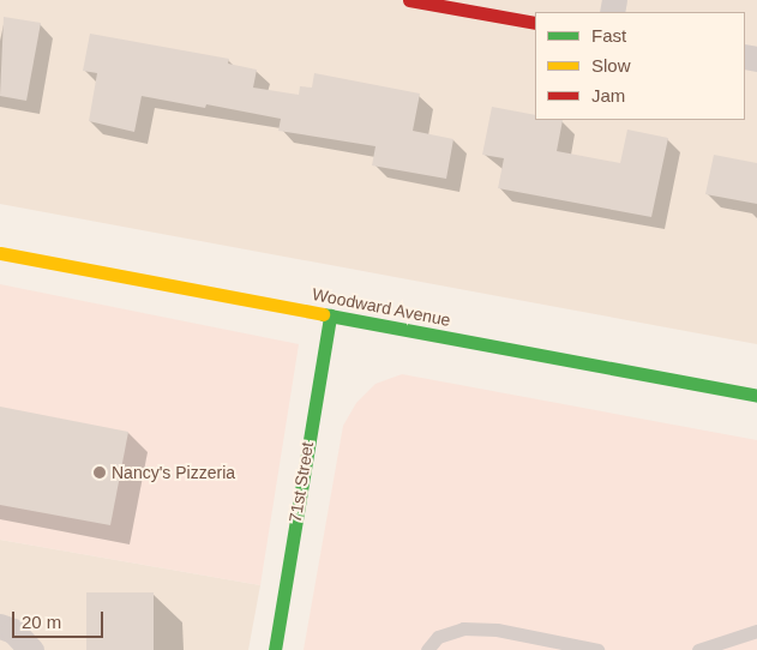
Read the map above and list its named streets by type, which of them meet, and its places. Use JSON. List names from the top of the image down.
{
  "streets": {
    "main road": ["Woodward Avenue", "71st Street"]
  },
  "crossings": [
    ["Woodward Avenue", "71st Street"]
  ],
  "places": ["Nancy's Pizzeria"],
  "legend": ["Fast", "Slow", "Jam"],
  "scale_bar": "20 m"
}
